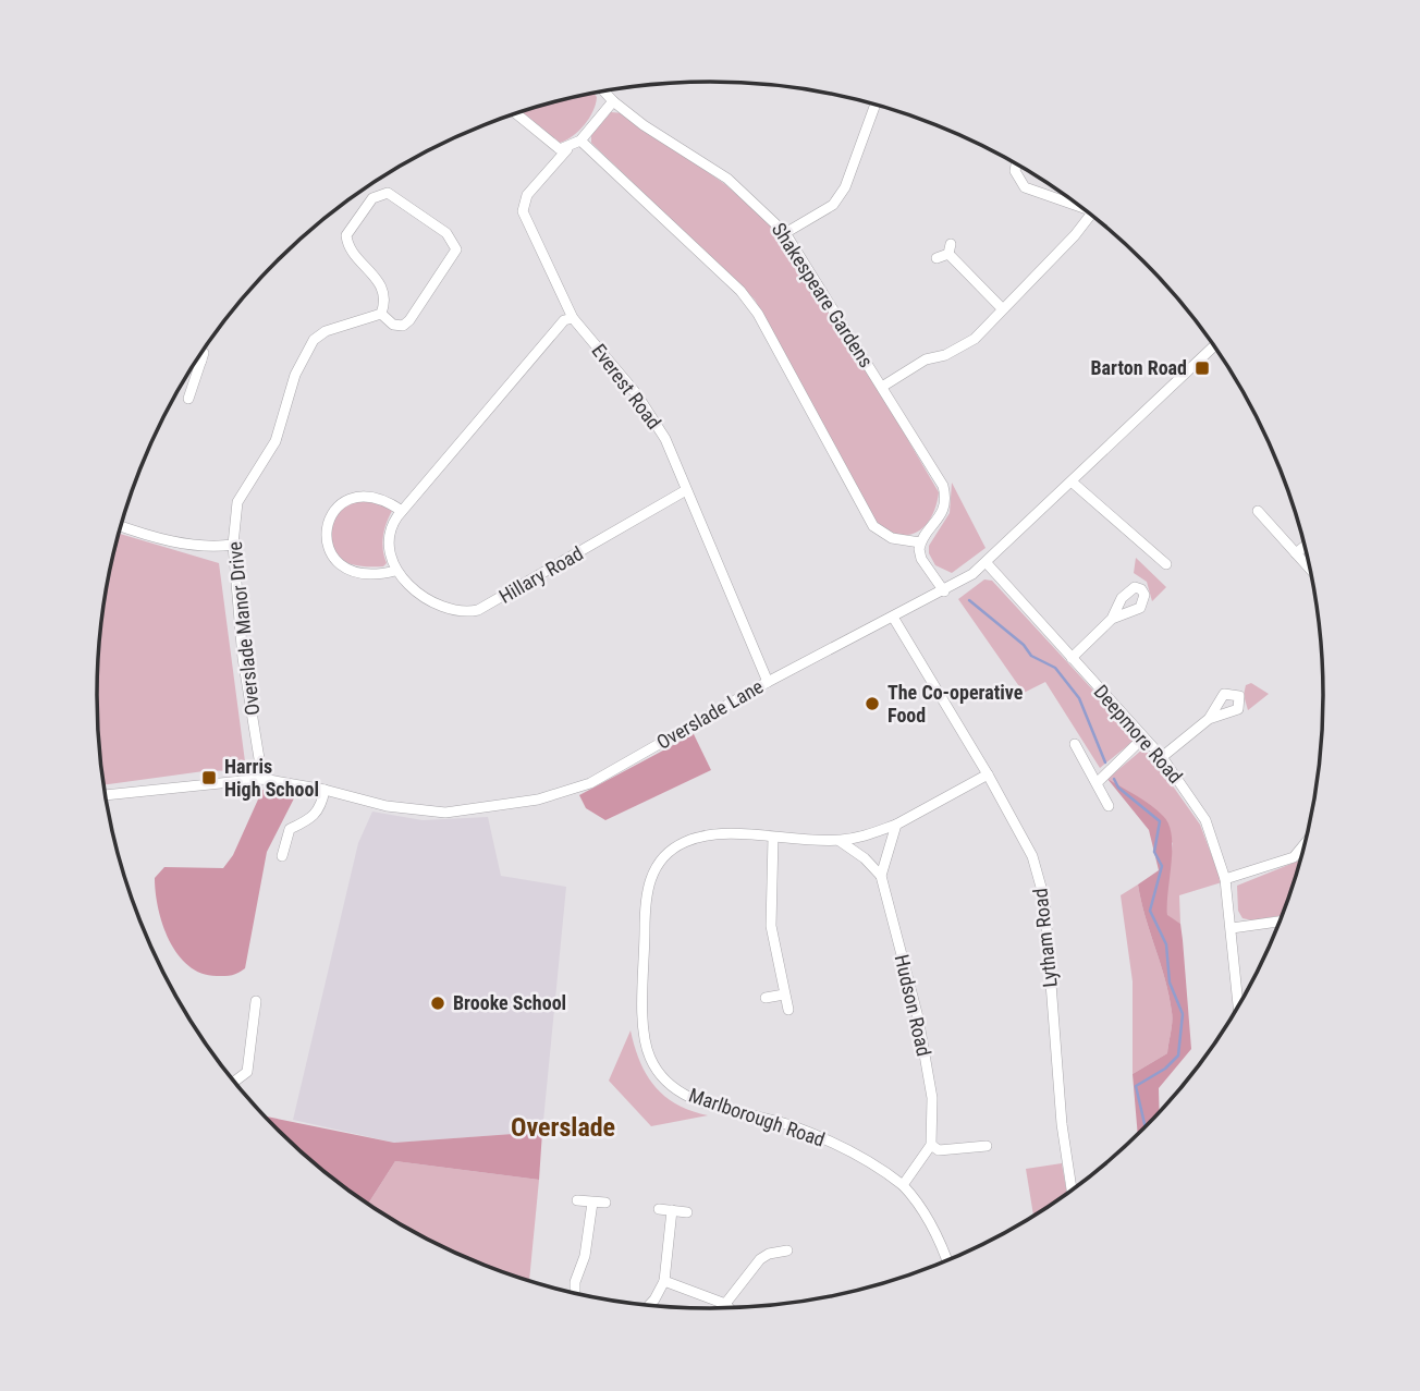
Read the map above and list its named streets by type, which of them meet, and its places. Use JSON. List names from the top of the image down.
{
  "streets": {
    "street": [
      "Shakespeare Gardens",
      "Everest Road",
      "Hillary Road",
      "Overslade Manor Drive",
      "Overslade Lane",
      "Deepmore Road",
      "Lytham Road",
      "Hudson Road",
      "Marlborough Road"
    ]
  },
  "crossings": [
    ["Everest Road", "Hillary Road"],
    ["Everest Road", "Overslade Lane"],
    ["Overslade Manor Drive", "Overslade Lane"],
    ["Overslade Lane", "Deepmore Road"],
    ["Overslade Lane", "Lytham Road"]
  ],
  "districts": ["Overslade"],
  "places": {
    "transit": ["Barton Road", "Harris High School"],
    "other": ["The Co-operative Food", "Brooke School"]
  }
}
